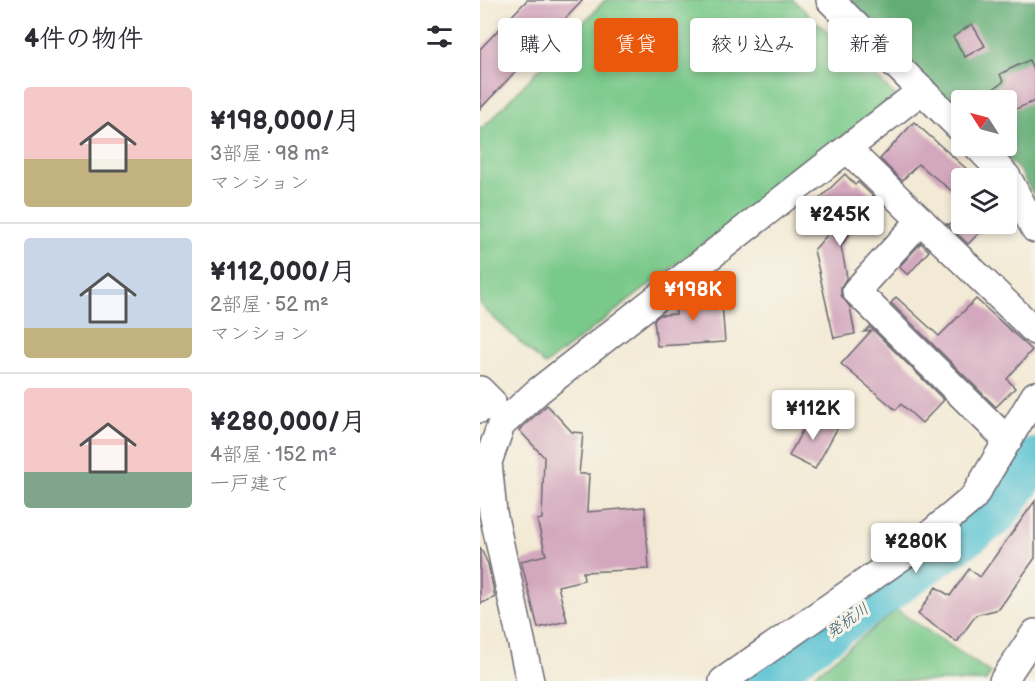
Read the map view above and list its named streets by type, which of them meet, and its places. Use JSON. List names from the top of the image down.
{
  "water": ["発杭川"],
  "north": "top left",
  "page": {
    "heading": "4件の物件",
    "chip": [
      "購入",
      "賃貸",
      "絞り込み",
      "新着"
    ],
    "list": [
      {
        "name": "¥198,000/月",
        "note": "3部屋 · 98 m² · マンション"
      },
      {
        "name": "¥112,000/月",
        "note": "2部屋 · 52 m² · マンション"
      },
      {
        "name": "¥280,000/月",
        "note": "4部屋 · 152 m² · 一戸建て"
      }
    ],
    "price": [
      "¥245K",
      "¥198K",
      "¥112K",
      "¥280K"
    ]
  }
}
